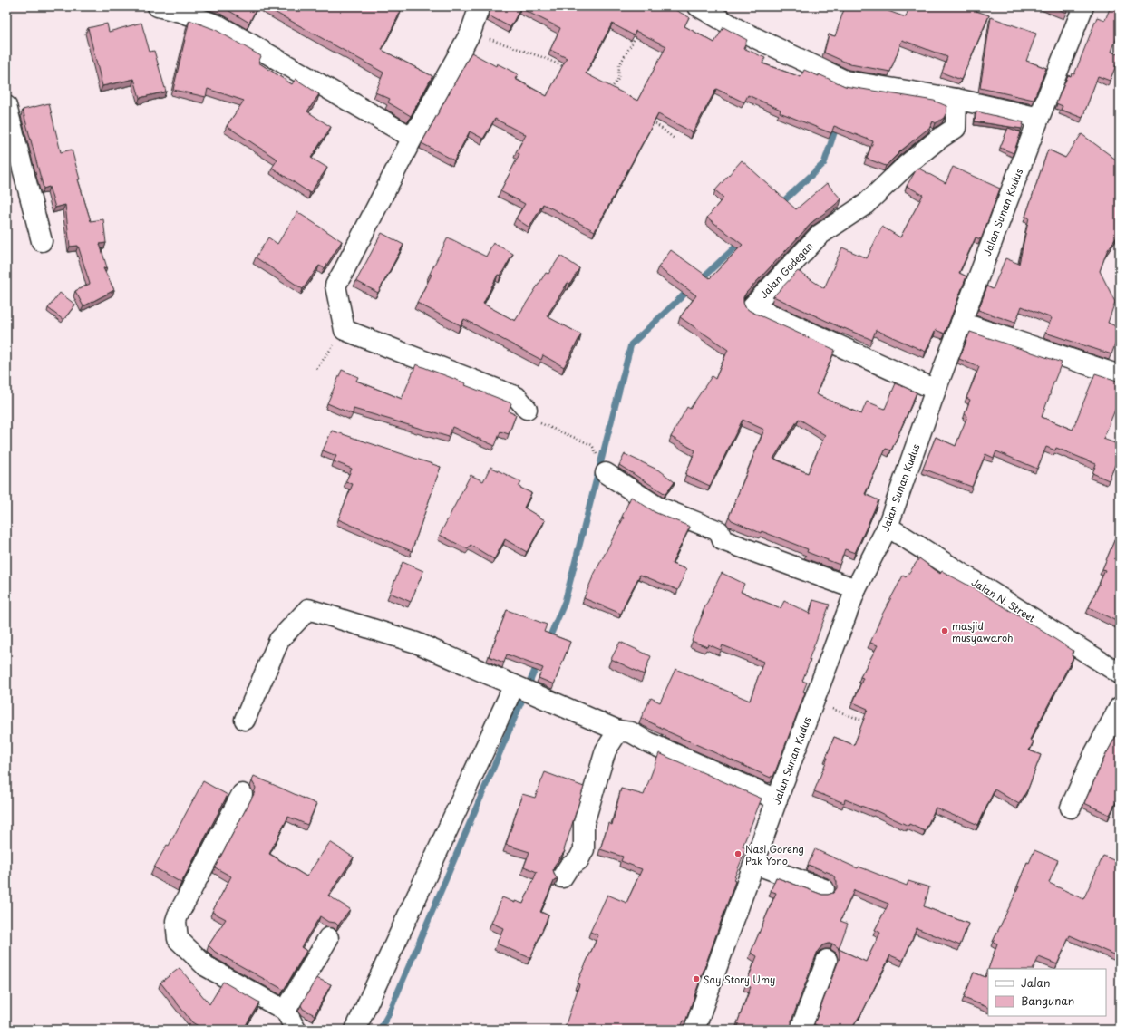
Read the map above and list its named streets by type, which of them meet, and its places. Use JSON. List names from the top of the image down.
{
  "streets": {
    "street": ["Jalan Sunan Kudus", "Jalan Godegan", "Jalan N. Street"]
  },
  "crossings": [
    ["Jalan Sunan Kudus", "Jalan Godegan"],
    ["Jalan Sunan Kudus", "Jalan N. Street"]
  ],
  "places": ["masjid musyawaroh", "Nasi Goreng Pak Yono", "Say Story Umy"],
  "legend": ["Jalan", "Bangunan"]
}
